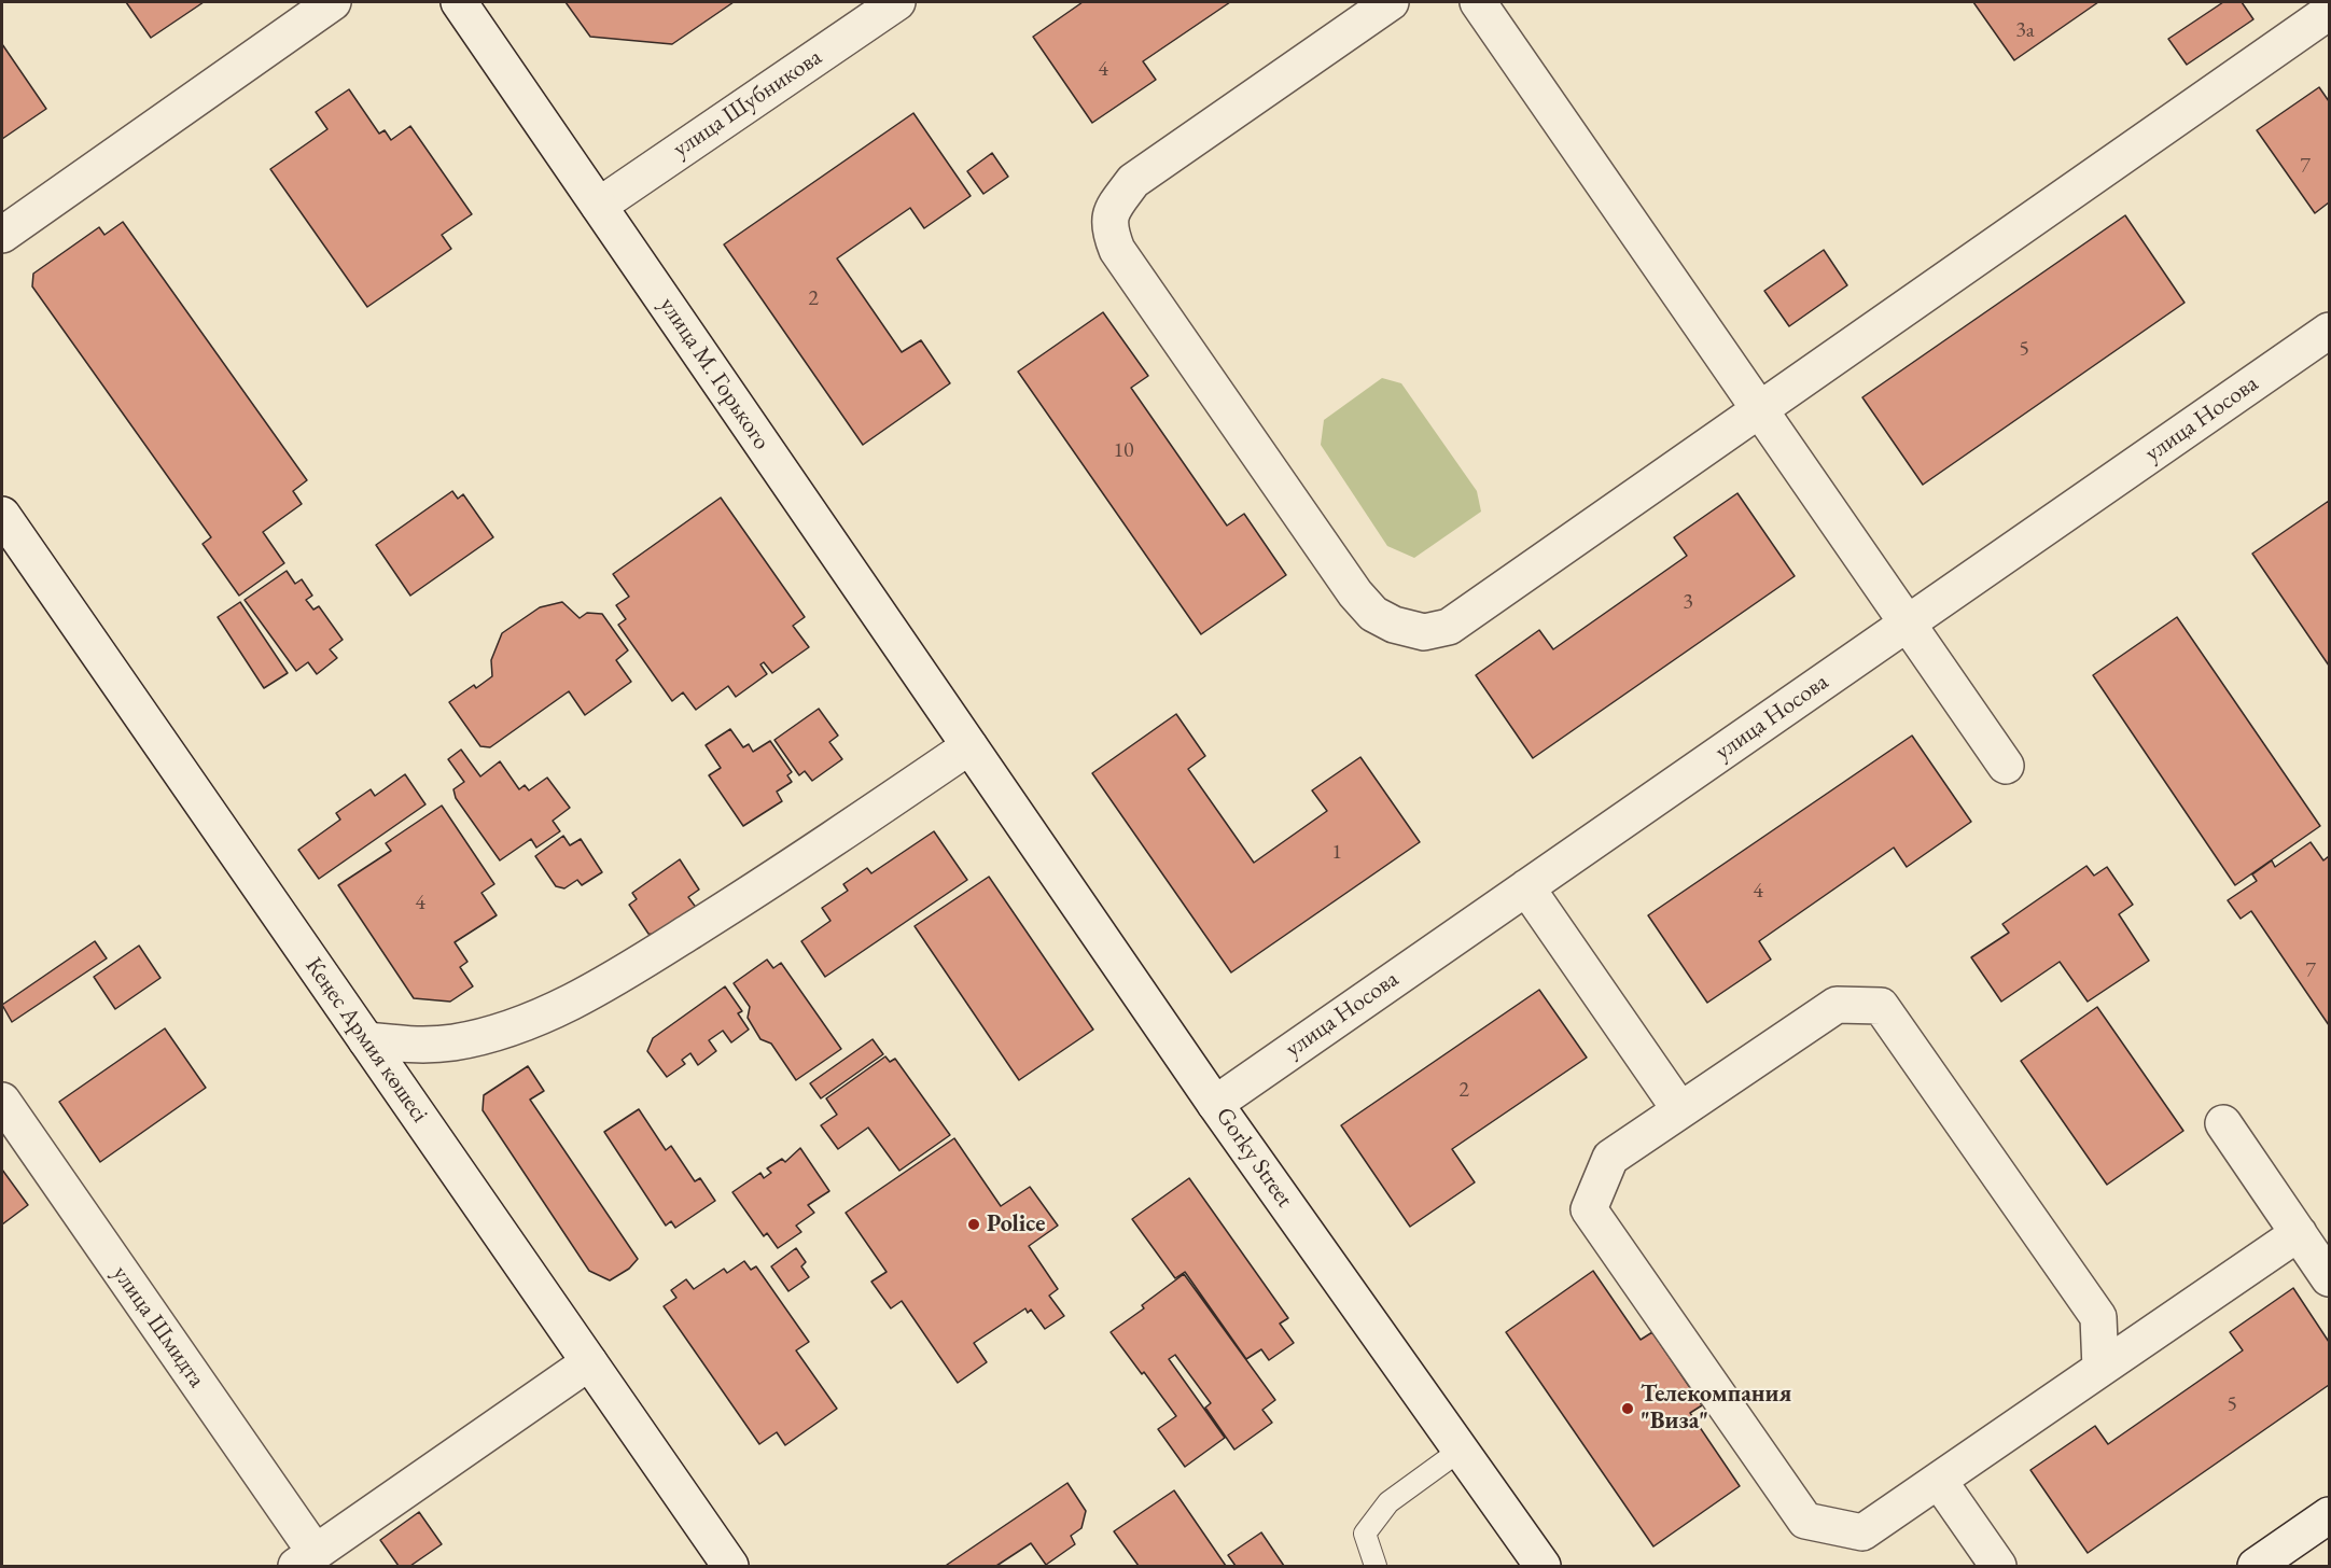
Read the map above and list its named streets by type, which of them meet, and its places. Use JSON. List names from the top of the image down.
{
  "streets": {
    "street": [
      "улица Шубникова",
      "улица М. Горького",
      "улица Носова",
      "Кеңес Армия көшесі",
      "Gorky Street",
      "улица Шмидта"
    ]
  },
  "crossings": [
    ["улица Шубникова", "улица М. Горького"],
    ["улица М. Горького", "Gorky Street"],
    ["улица Носова", "Gorky Street"]
  ],
  "places": ["Police", "Телекомпания \"Виза\""],
  "house_numbers": [
    "3а",
    "4",
    "7",
    "2",
    "5",
    "10",
    "3",
    "1",
    "4",
    "4",
    "7",
    "2",
    "5"
  ]
}
